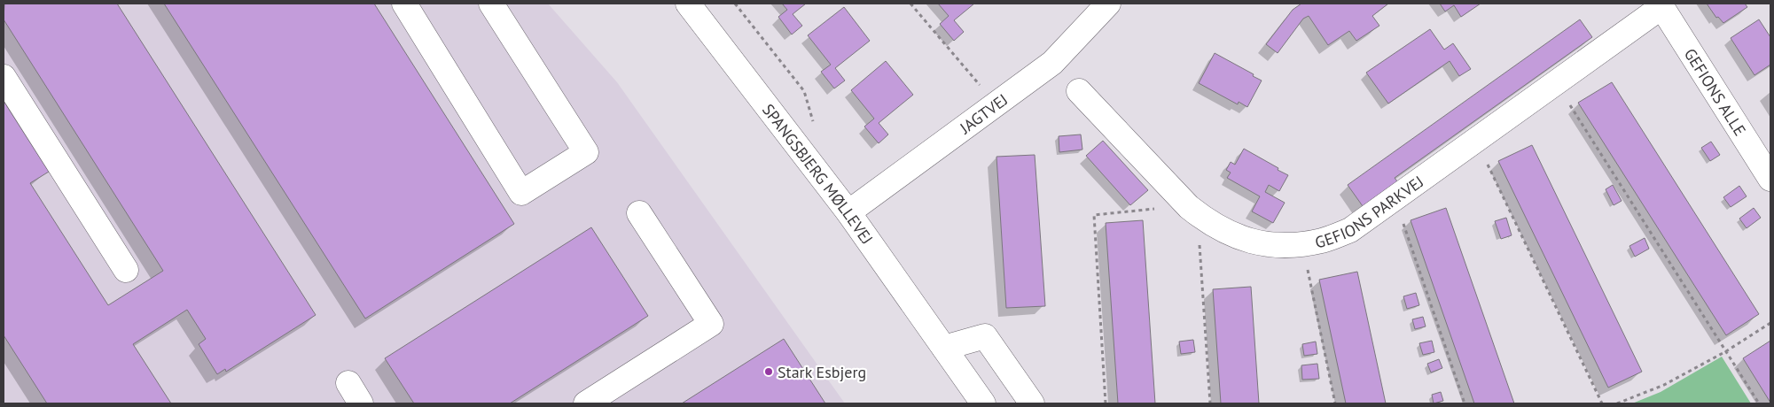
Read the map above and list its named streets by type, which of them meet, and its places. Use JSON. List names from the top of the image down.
{
  "streets": {
    "street": [
      "GEFIONS ALLE",
      "JAGTVEJ",
      "SPANGSBJERG MØLLEVEJ",
      "GEFIONS PARKVEJ"
    ]
  },
  "crossings": [
    ["GEFIONS ALLE", "GEFIONS PARKVEJ"],
    ["JAGTVEJ", "SPANGSBJERG MØLLEVEJ"]
  ],
  "places": ["Stark Esbjerg"]
}
